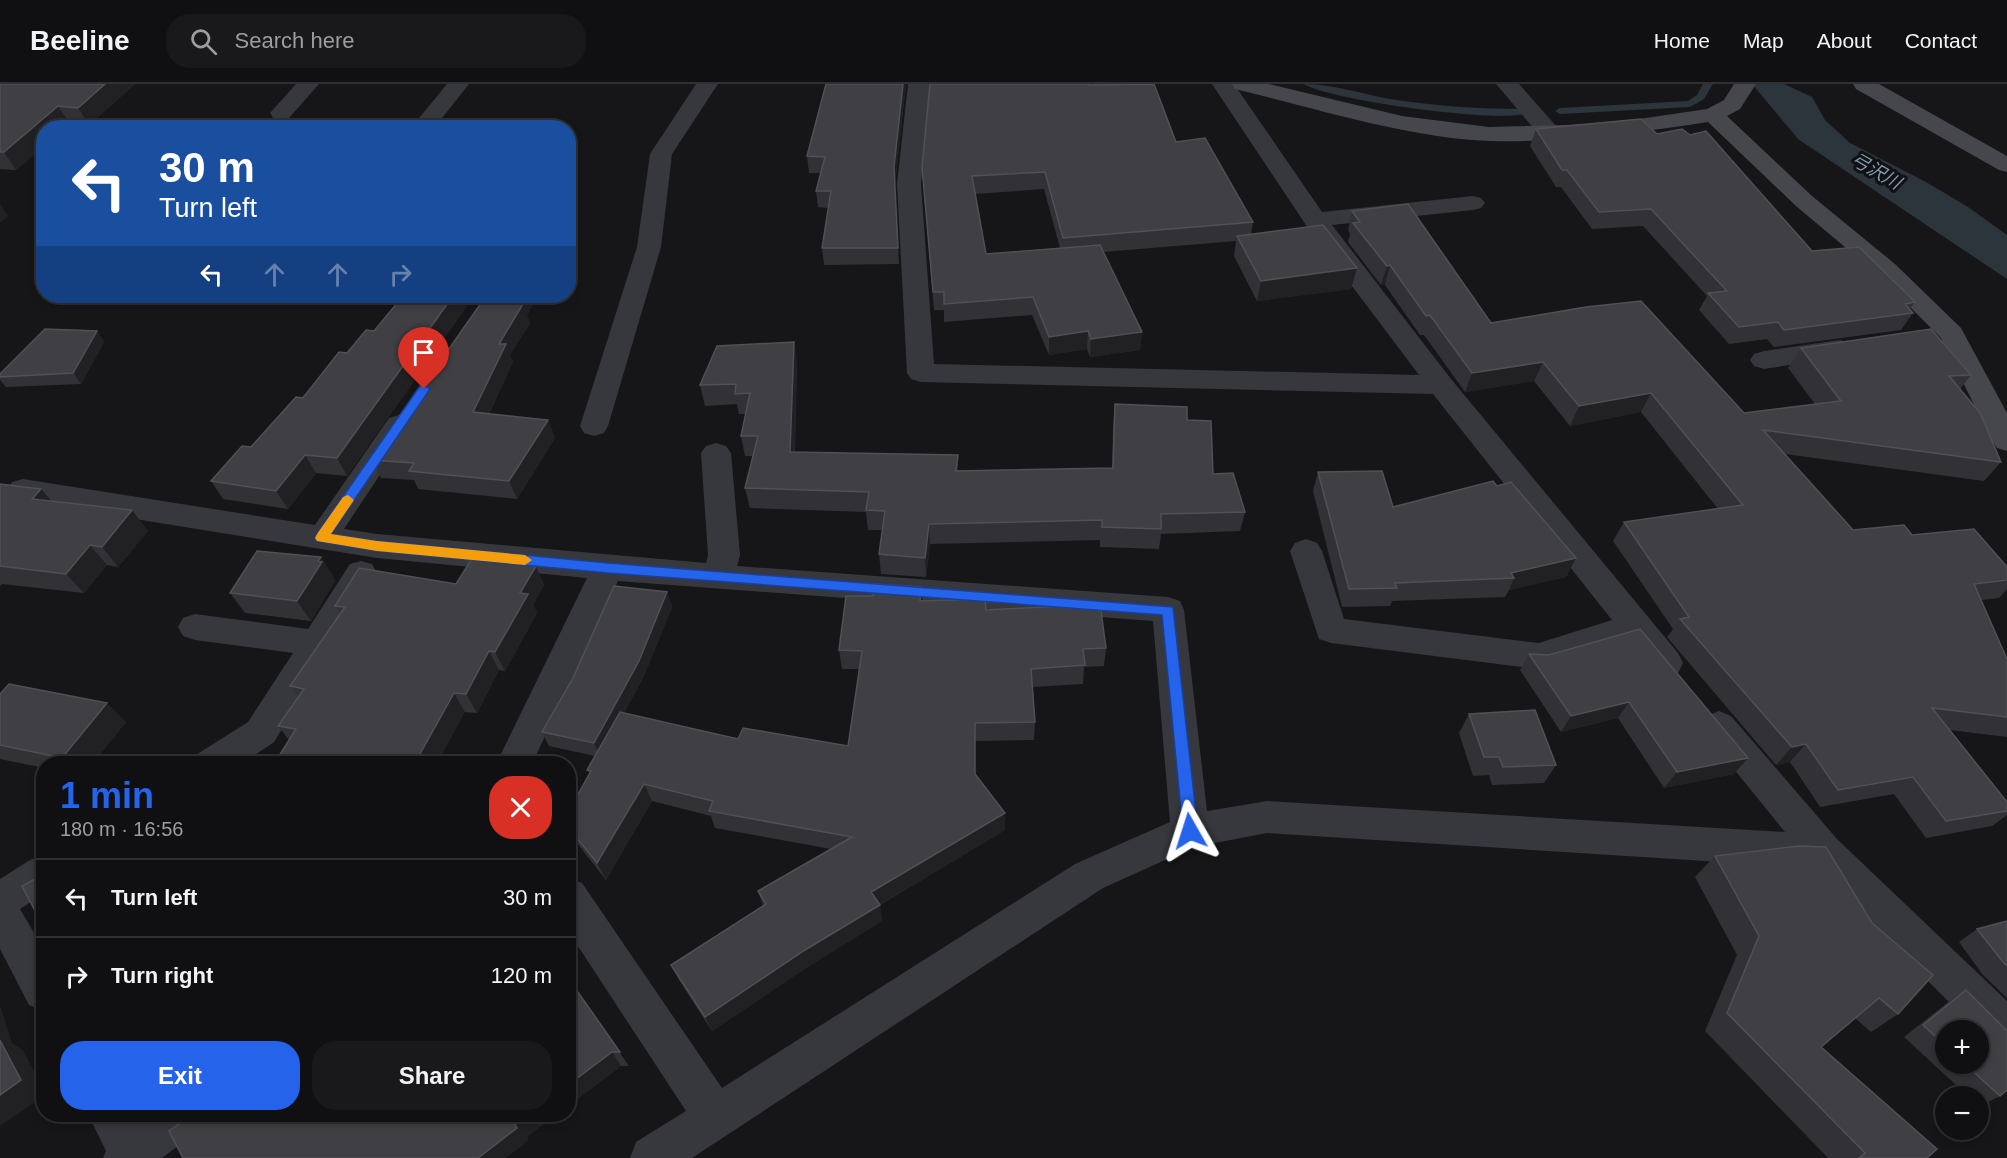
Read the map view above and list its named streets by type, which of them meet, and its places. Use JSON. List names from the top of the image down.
{
  "water": ["弓沢川"],
  "page": {
    "header": "Beeline",
    "search": "Search here",
    "nav": [
      "Home",
      "Map",
      "About",
      "Contact"
    ],
    "turn": ["30 m", "Turn left"],
    "heading": ["1 min", "180 m · 16:56"],
    "list": [
      {
        "name": "Turn left",
        "value": "30 m"
      },
      {
        "name": "Turn right",
        "value": "120 m"
      }
    ],
    "map_buttons": ["+", "−"],
    "buttons": ["Exit", "Share"]
  }
}
